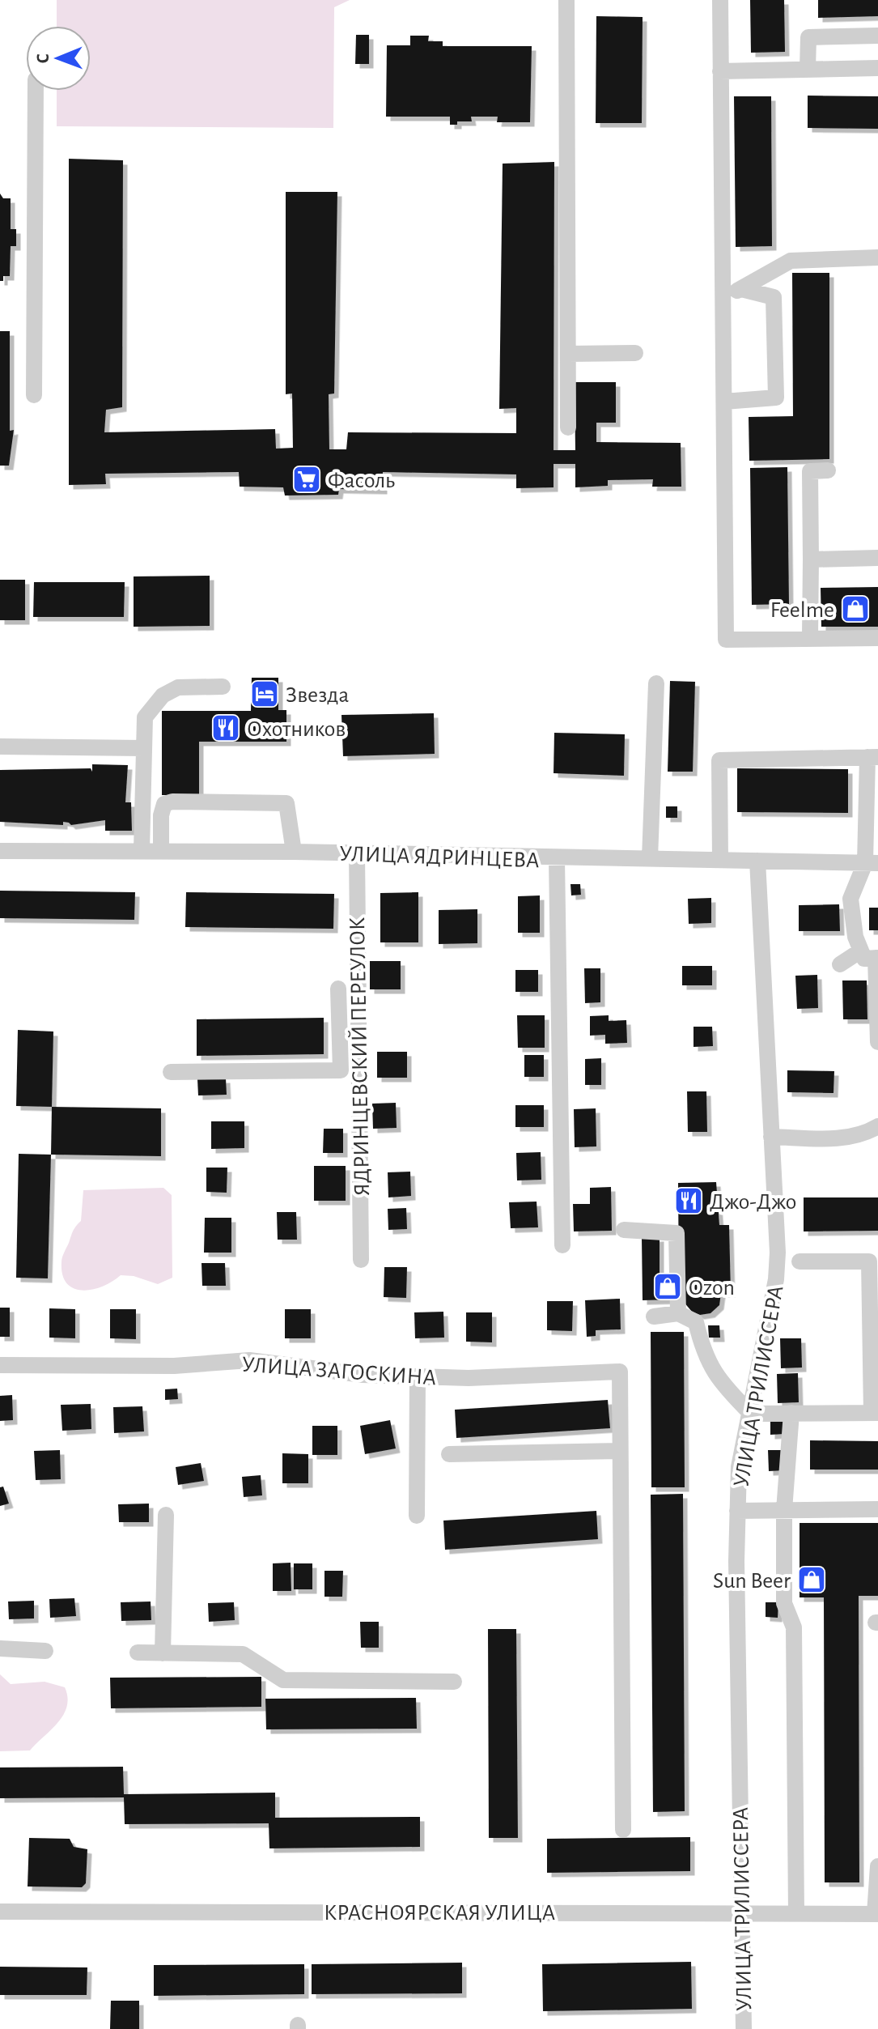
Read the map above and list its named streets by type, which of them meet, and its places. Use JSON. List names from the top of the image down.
{
  "streets": {
    "street": [
      "УЛИЦА ЯДРИНЦЕВА",
      "ЯДРИНЦЕВСКИЙ ПЕРЕУЛОК",
      "УЛИЦА ЗАГОСКИНА",
      "УЛИЦА ТРИЛИССЕРА",
      "КРАСНОЯРСКАЯ УЛИЦА"
    ]
  },
  "crossings": [
    ["УЛИЦА ЯДРИНЦЕВА", "ЯДРИНЦЕВСКИЙ ПЕРЕУЛОК"],
    ["УЛИЦА ЯДРИНЦЕВА", "УЛИЦА ТРИЛИССЕРА"],
    ["УЛИЦА ТРИЛИССЕРА", "КРАСНОЯРСКАЯ УЛИЦА"]
  ],
  "places": {
    "supermarket": ["Фасоль"],
    "shop": ["Feelme", "Ozon", "Sun Beer"],
    "hotel": ["Звезда"],
    "restaurant": ["Охотников", "Джо-Джо"]
  },
  "north": "left"
}
